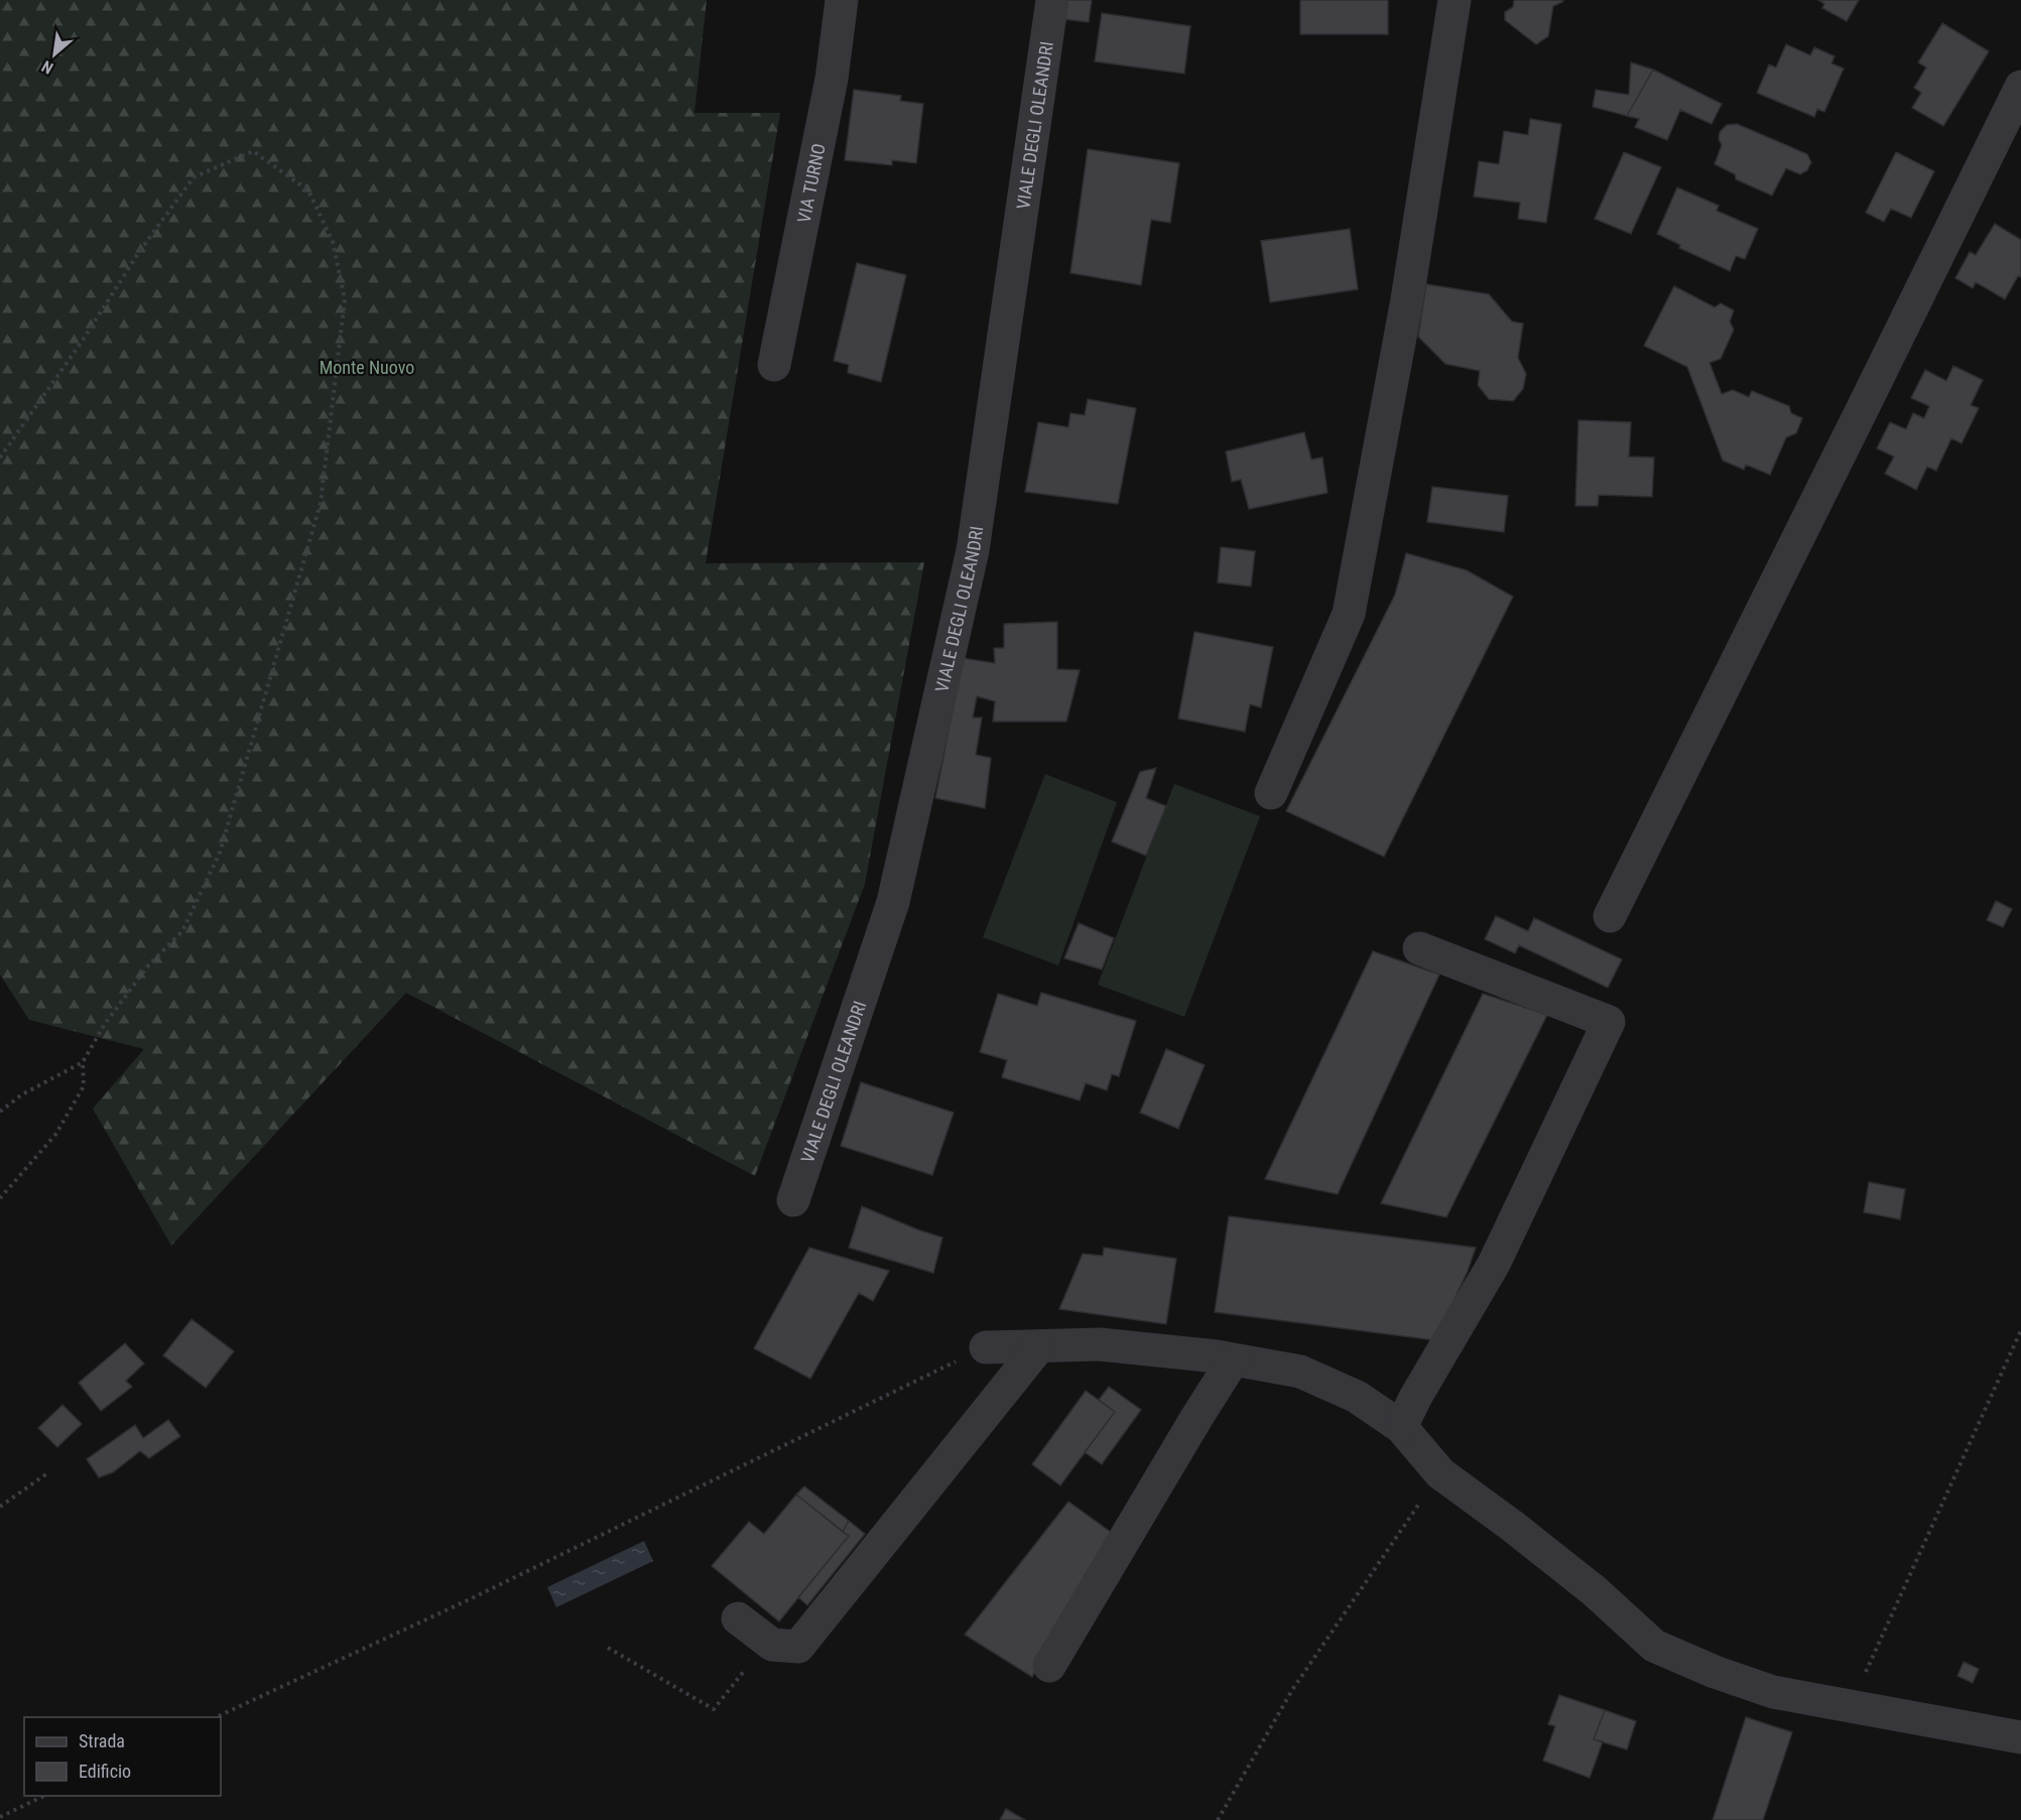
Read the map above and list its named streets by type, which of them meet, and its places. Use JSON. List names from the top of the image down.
{
  "streets": {
    "street": ["VIALE DEGLI OLEANDRI", "VIA TURNO"]
  },
  "parks": ["Monte Nuovo"],
  "legend": ["Strada", "Edificio"],
  "north": "bottom left"
}
